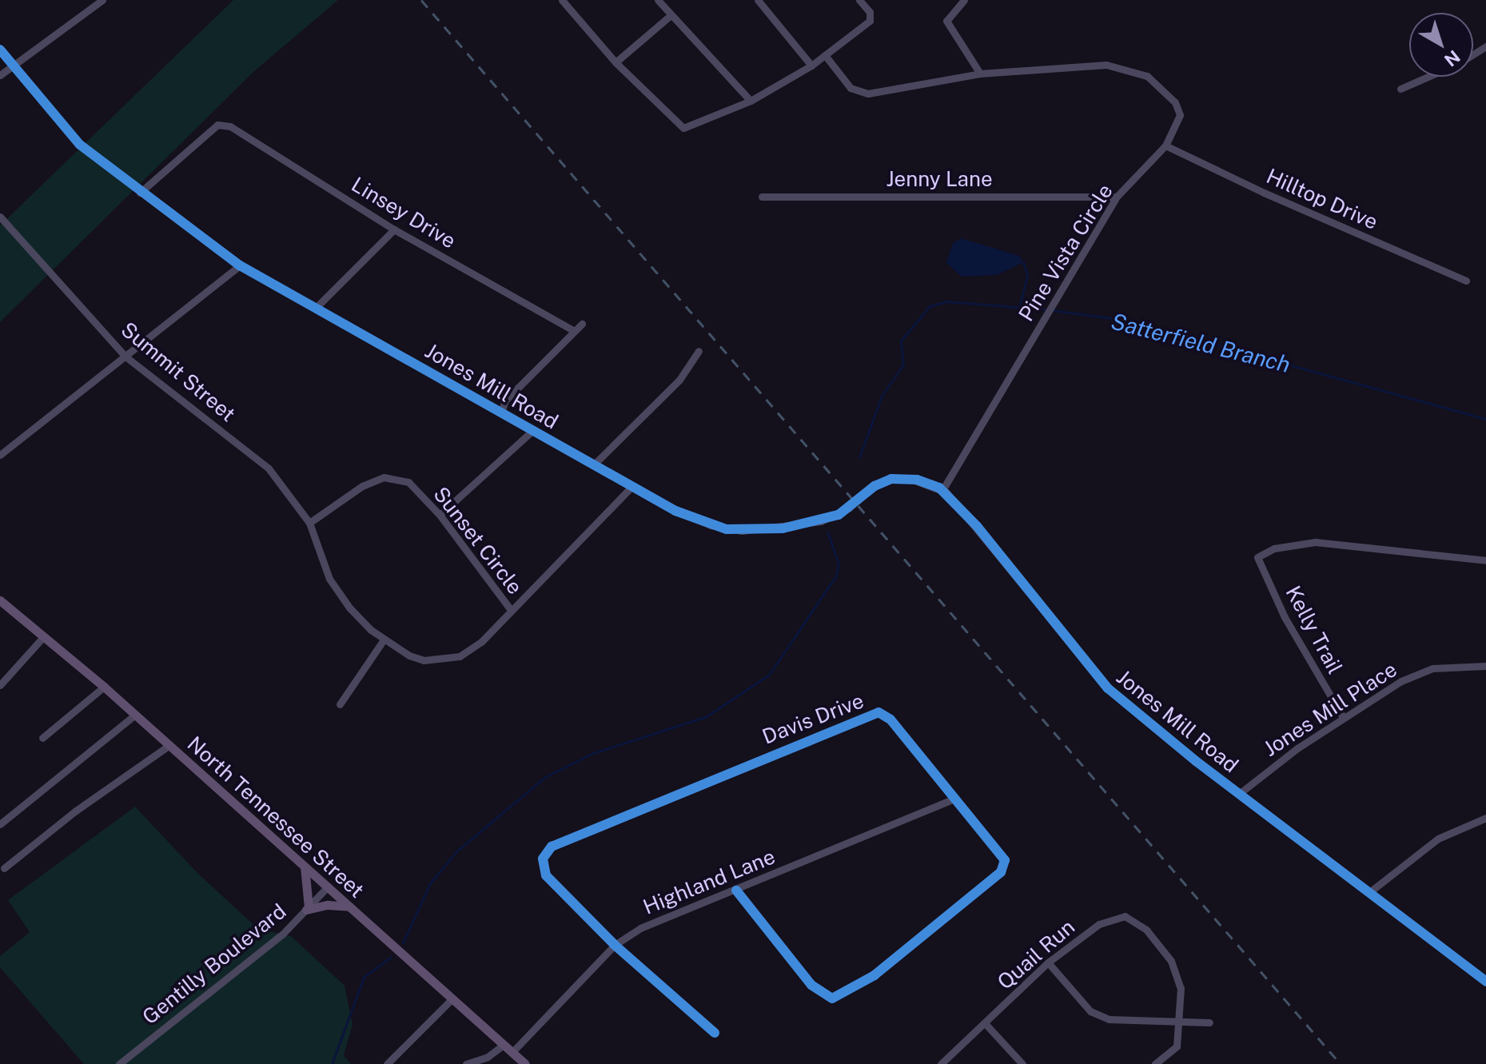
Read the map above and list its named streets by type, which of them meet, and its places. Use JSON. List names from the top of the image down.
{
  "streets": {
    "main road": ["North Tennessee Street"],
    "street": [
      "Jenny Lane",
      "Hilltop Drive",
      "Linsey Drive",
      "Pine Vista Circle",
      "Summit Street",
      "Jones Mill Road",
      "Sunset Circle",
      "Kelly Trail",
      "Jones Mill Place",
      "Davis Drive",
      "Highland Lane",
      "Quail Run",
      "Gentilly Boulevard"
    ]
  },
  "crossings": [
    ["Jenny Lane", "Pine Vista Circle"],
    ["Hilltop Drive", "Pine Vista Circle"],
    ["Linsey Drive", "Jones Mill Road"],
    ["Pine Vista Circle", "Jones Mill Road"],
    ["Summit Street", "Sunset Circle"],
    ["Jones Mill Road", "Jones Mill Place"],
    ["Kelly Trail", "Jones Mill Place"],
    ["Davis Drive", "Highland Lane"],
    ["North Tennessee Street", "Highland Lane"],
    ["North Tennessee Street", "Gentilly Boulevard"]
  ],
  "water": ["Satterfield Branch"],
  "north": "bottom right"
}
